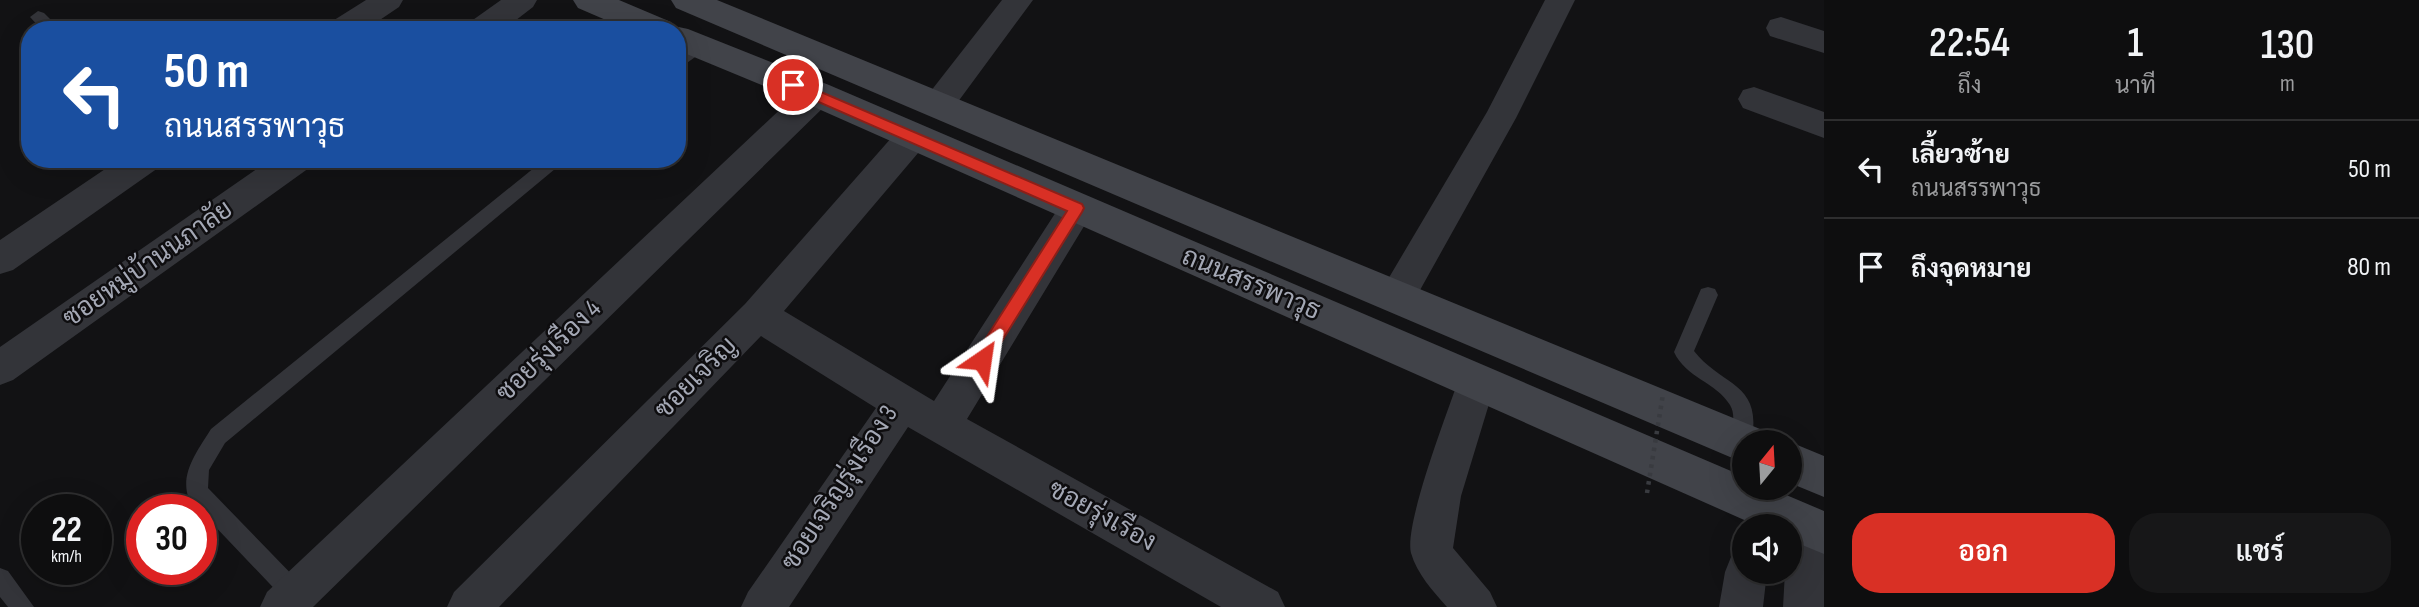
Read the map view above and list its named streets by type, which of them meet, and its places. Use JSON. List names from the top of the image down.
{
  "streets": {
    "main road": ["ถนนสรรพาวุธ"],
    "street": [
      "ซอยหมู่บ้านนภาลัย",
      "ซอยรุ่งเรือง 4",
      "ซอยเจริญ",
      "ซอยเจริญรุ่งเรือง 3",
      "ซอยรุ่งเรือง"
    ]
  },
  "crossings": [
    ["ถนนสรรพาวุธ", "ซอยรุ่งเรือง 4"],
    ["ถนนสรรพาวุธ", "ซอยเจริญ"],
    ["ซอยเจริญ", "ซอยเจริญรุ่งเรือง 3"],
    ["ซอยเจริญรุ่งเรือง 3", "ซอยรุ่งเรือง"]
  ],
  "north": "top",
  "page": {
    "eta": [
      "22:54",
      "ถึง",
      "1",
      "นาที",
      "130",
      "m"
    ],
    "turn": ["50 m", "ถนนสรรพาวุธ"],
    "list": [
      {
        "name": "เลี้ยวซ้าย",
        "note": "ถนนสรรพาวุธ",
        "value": "50 m"
      },
      {
        "name": "ถึงจุดหมาย",
        "value": "80 m"
      }
    ],
    "speed": "22 km/h",
    "limit": "30",
    "buttons": ["ออก", "แชร์"]
  }
}
